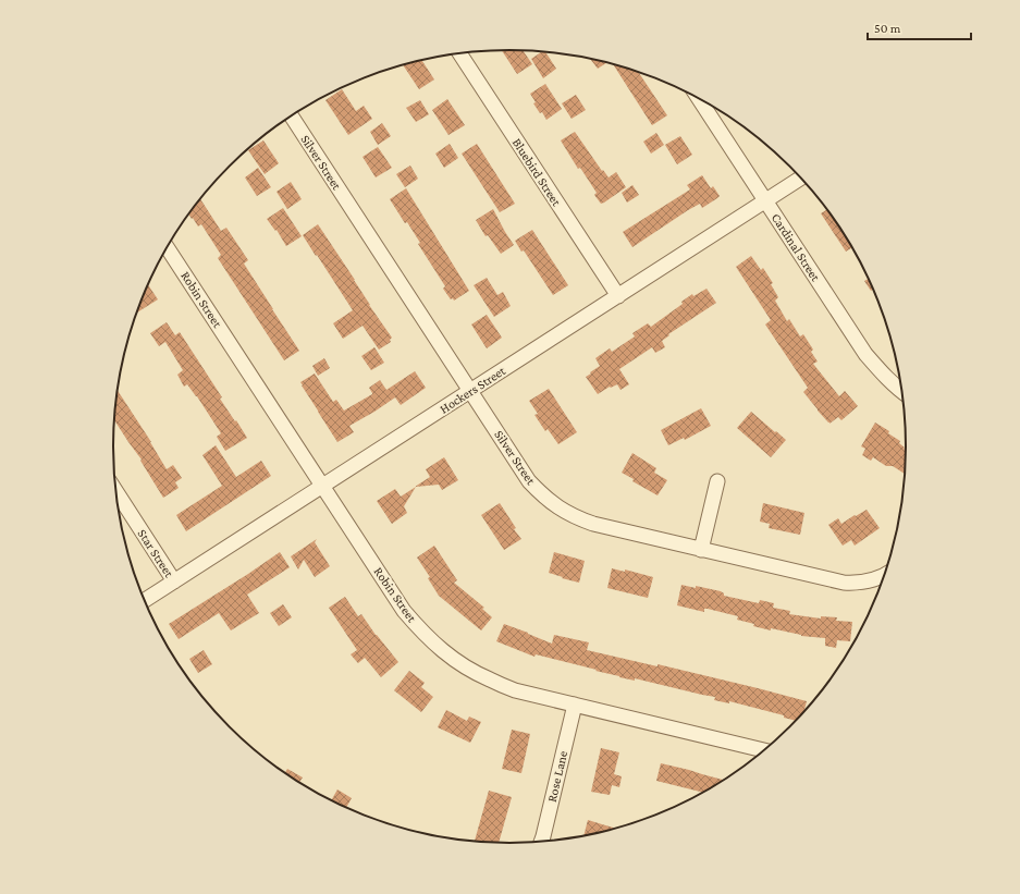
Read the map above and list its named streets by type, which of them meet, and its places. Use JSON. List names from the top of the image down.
{
  "streets": {
    "street": [
      "Silver Street",
      "Bluebird Street",
      "Cardinal Street",
      "Robin Street",
      "Hockers Street",
      "Star Street",
      "Rose Lane"
    ]
  },
  "crossings": [
    ["Silver Street", "Hockers Street"],
    ["Bluebird Street", "Hockers Street"],
    ["Cardinal Street", "Hockers Street"],
    ["Robin Street", "Hockers Street"],
    ["Robin Street", "Rose Lane"],
    ["Hockers Street", "Star Street"]
  ],
  "scale_bar": "50 m"
}
